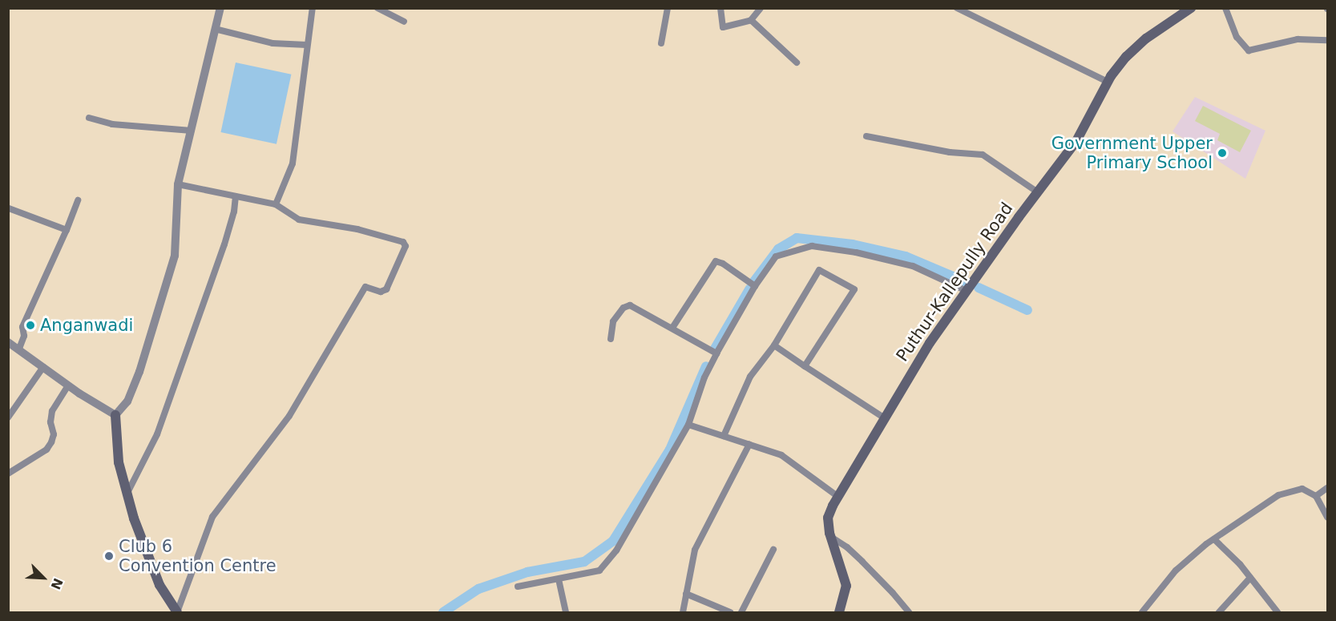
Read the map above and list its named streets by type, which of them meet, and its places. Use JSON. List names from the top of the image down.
{
  "streets": {
    "main road": ["Puthur-Kallepully Road"]
  },
  "places": ["Government Upper Primary School", "Anganwadi", "Club 6 Convention Centre"],
  "north": "bottom right"
}
